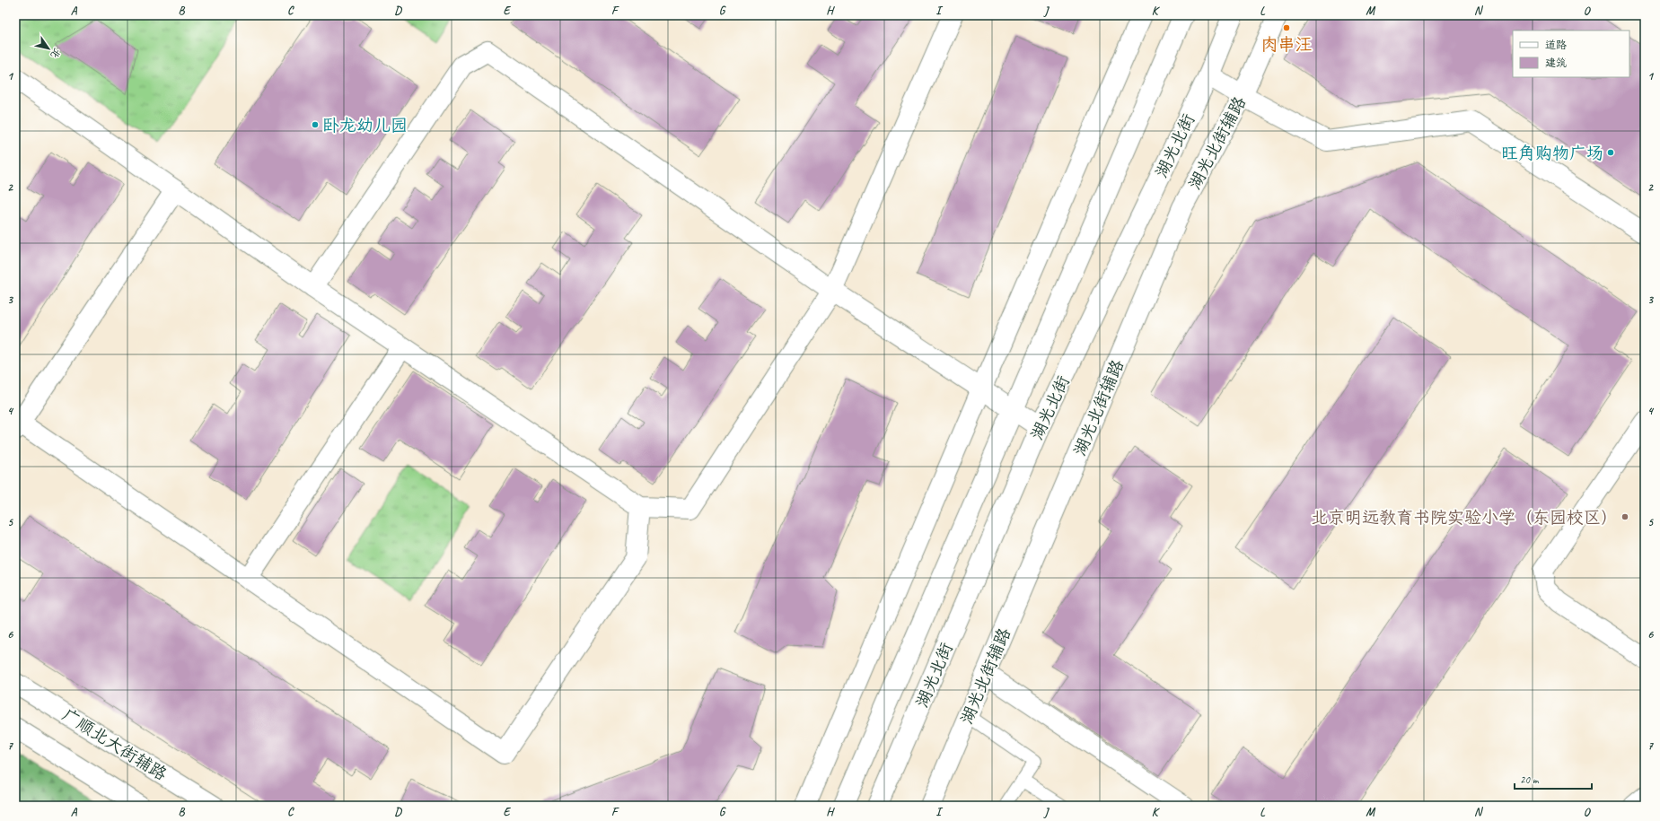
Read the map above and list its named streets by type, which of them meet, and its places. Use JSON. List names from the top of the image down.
{
  "streets": {
    "street": ["湖光北街辅路", "湖光北街", "广顺北大街辅路"]
  },
  "places": [
    "肉串汪",
    "卧龙幼儿园",
    "旺角购物广场",
    "北京明远教育书院实验小学（东园校区）"
  ],
  "legend": ["道路", "建筑"],
  "scale_bar": "20 m",
  "north": "bottom right",
  "grid": {
    "columns": [
      "A",
      "B",
      "C",
      "D",
      "E",
      "F",
      "G",
      "H",
      "I",
      "J",
      "K",
      "L",
      "M",
      "N",
      "O"
    ],
    "rows": [
      "1",
      "2",
      "3",
      "4",
      "5",
      "6",
      "7"
    ]
  }
}
